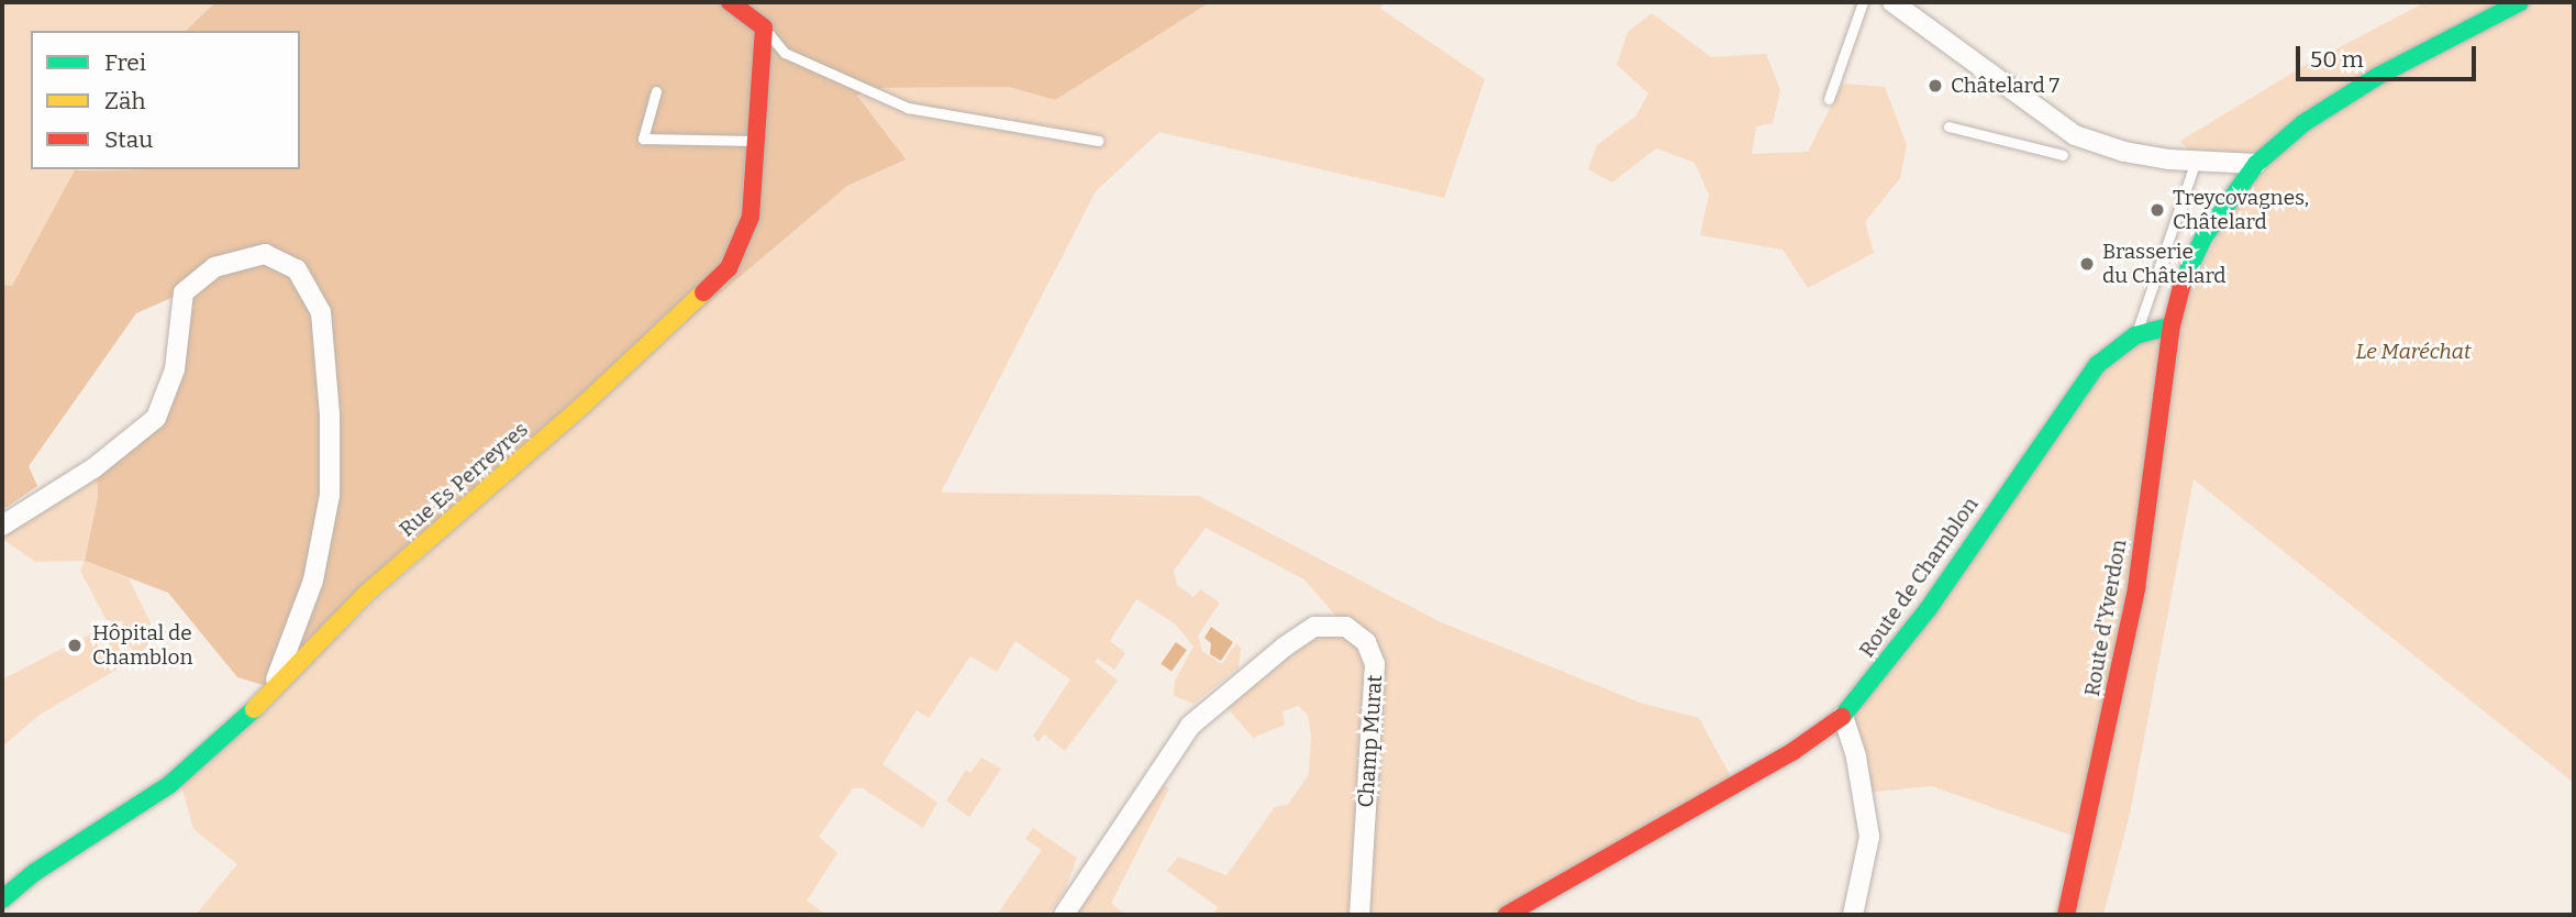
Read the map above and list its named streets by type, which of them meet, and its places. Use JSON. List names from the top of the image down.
{
  "streets": {
    "street": [
      "Rue Es Perreyres",
      "Route de Chamblon",
      "Route d'Yverdon",
      "Champ Murat"
    ]
  },
  "crossings": [
    ["Route de Chamblon", "Route d'Yverdon"]
  ],
  "parks": ["Le Maréchat"],
  "places": [
    "Châtelard 7",
    "Treycovagnes, Châtelard",
    "Brasserie du Châtelard",
    "Hôpital de Chamblon"
  ],
  "legend": ["Frei", "Zäh", "Stau"],
  "scale_bar": "50 m"
}
